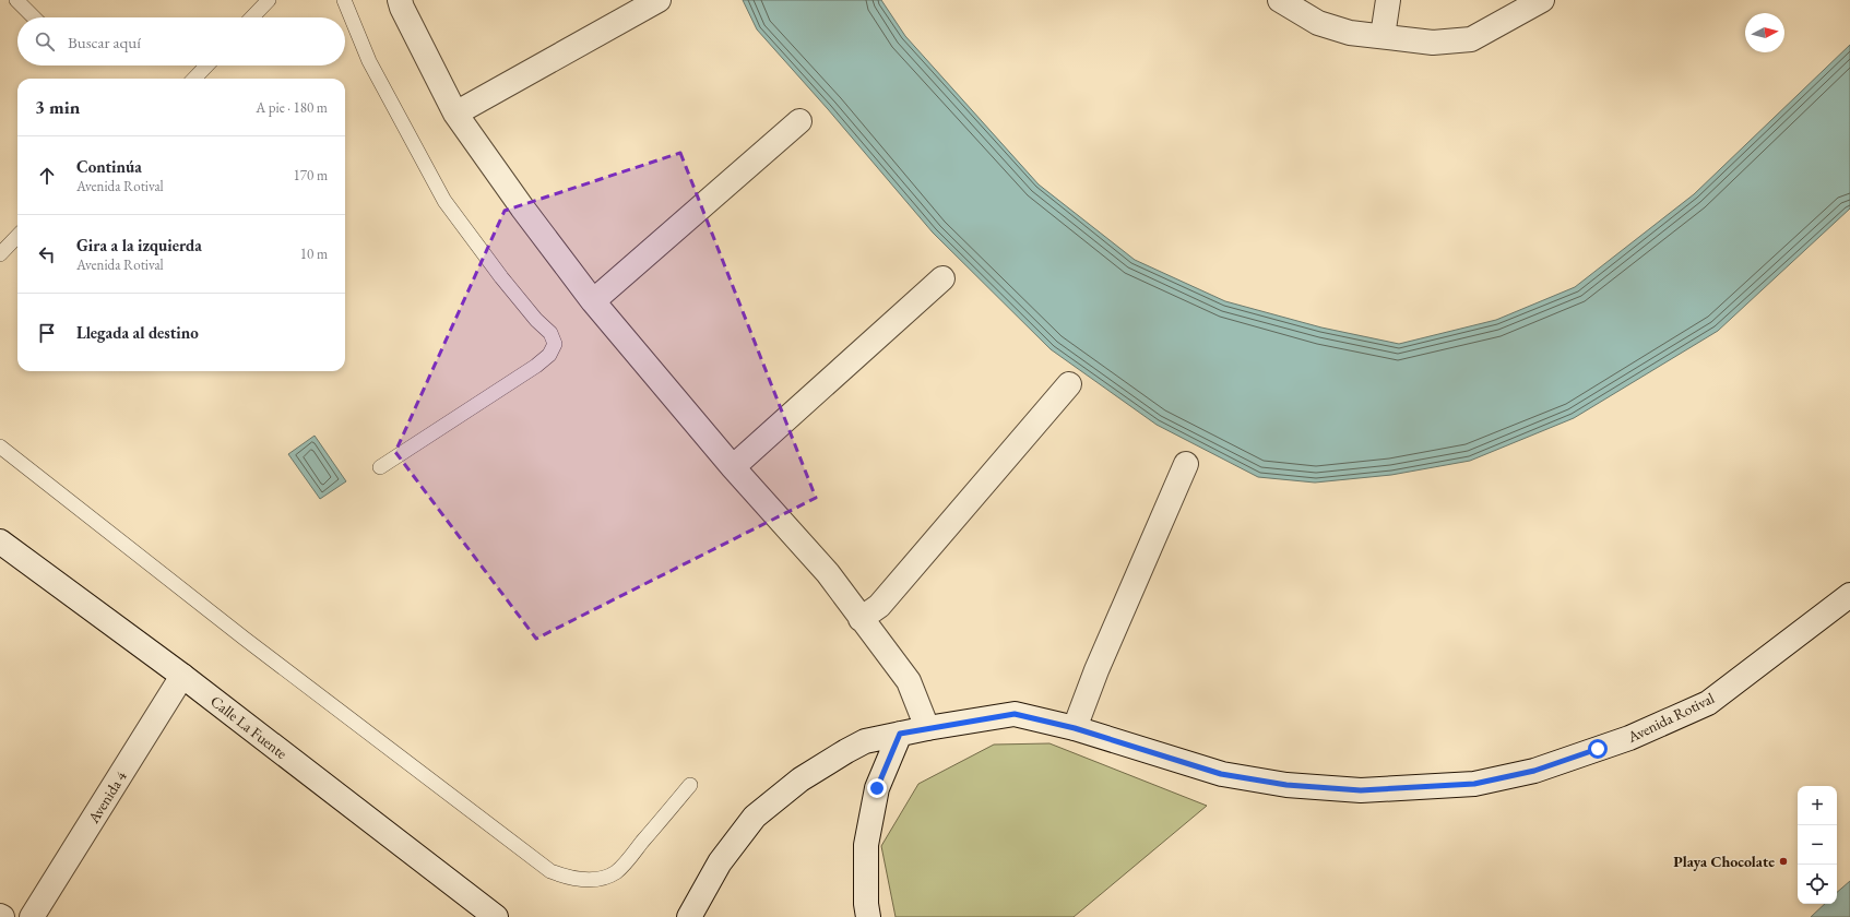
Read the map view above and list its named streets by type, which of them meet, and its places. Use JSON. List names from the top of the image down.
{
  "streets": {
    "street": ["Avenida Rotival", "Calle La Fuente", "Avenida 4"]
  },
  "crossings": [
    ["Calle La Fuente", "Avenida 4"]
  ],
  "places": ["Playa Chocolate"],
  "north": "right",
  "page": {
    "search": "Buscar aquí",
    "heading": ["3 min", "A pie · 180 m"],
    "list": [
      ["Continúa", "Avenida Rotival", "170 m"],
      ["Gira a la izquierda", "Avenida Rotival", "10 m"],
      "Llegada al destino"
    ],
    "map_buttons": ["+", "−"]
  }
}
